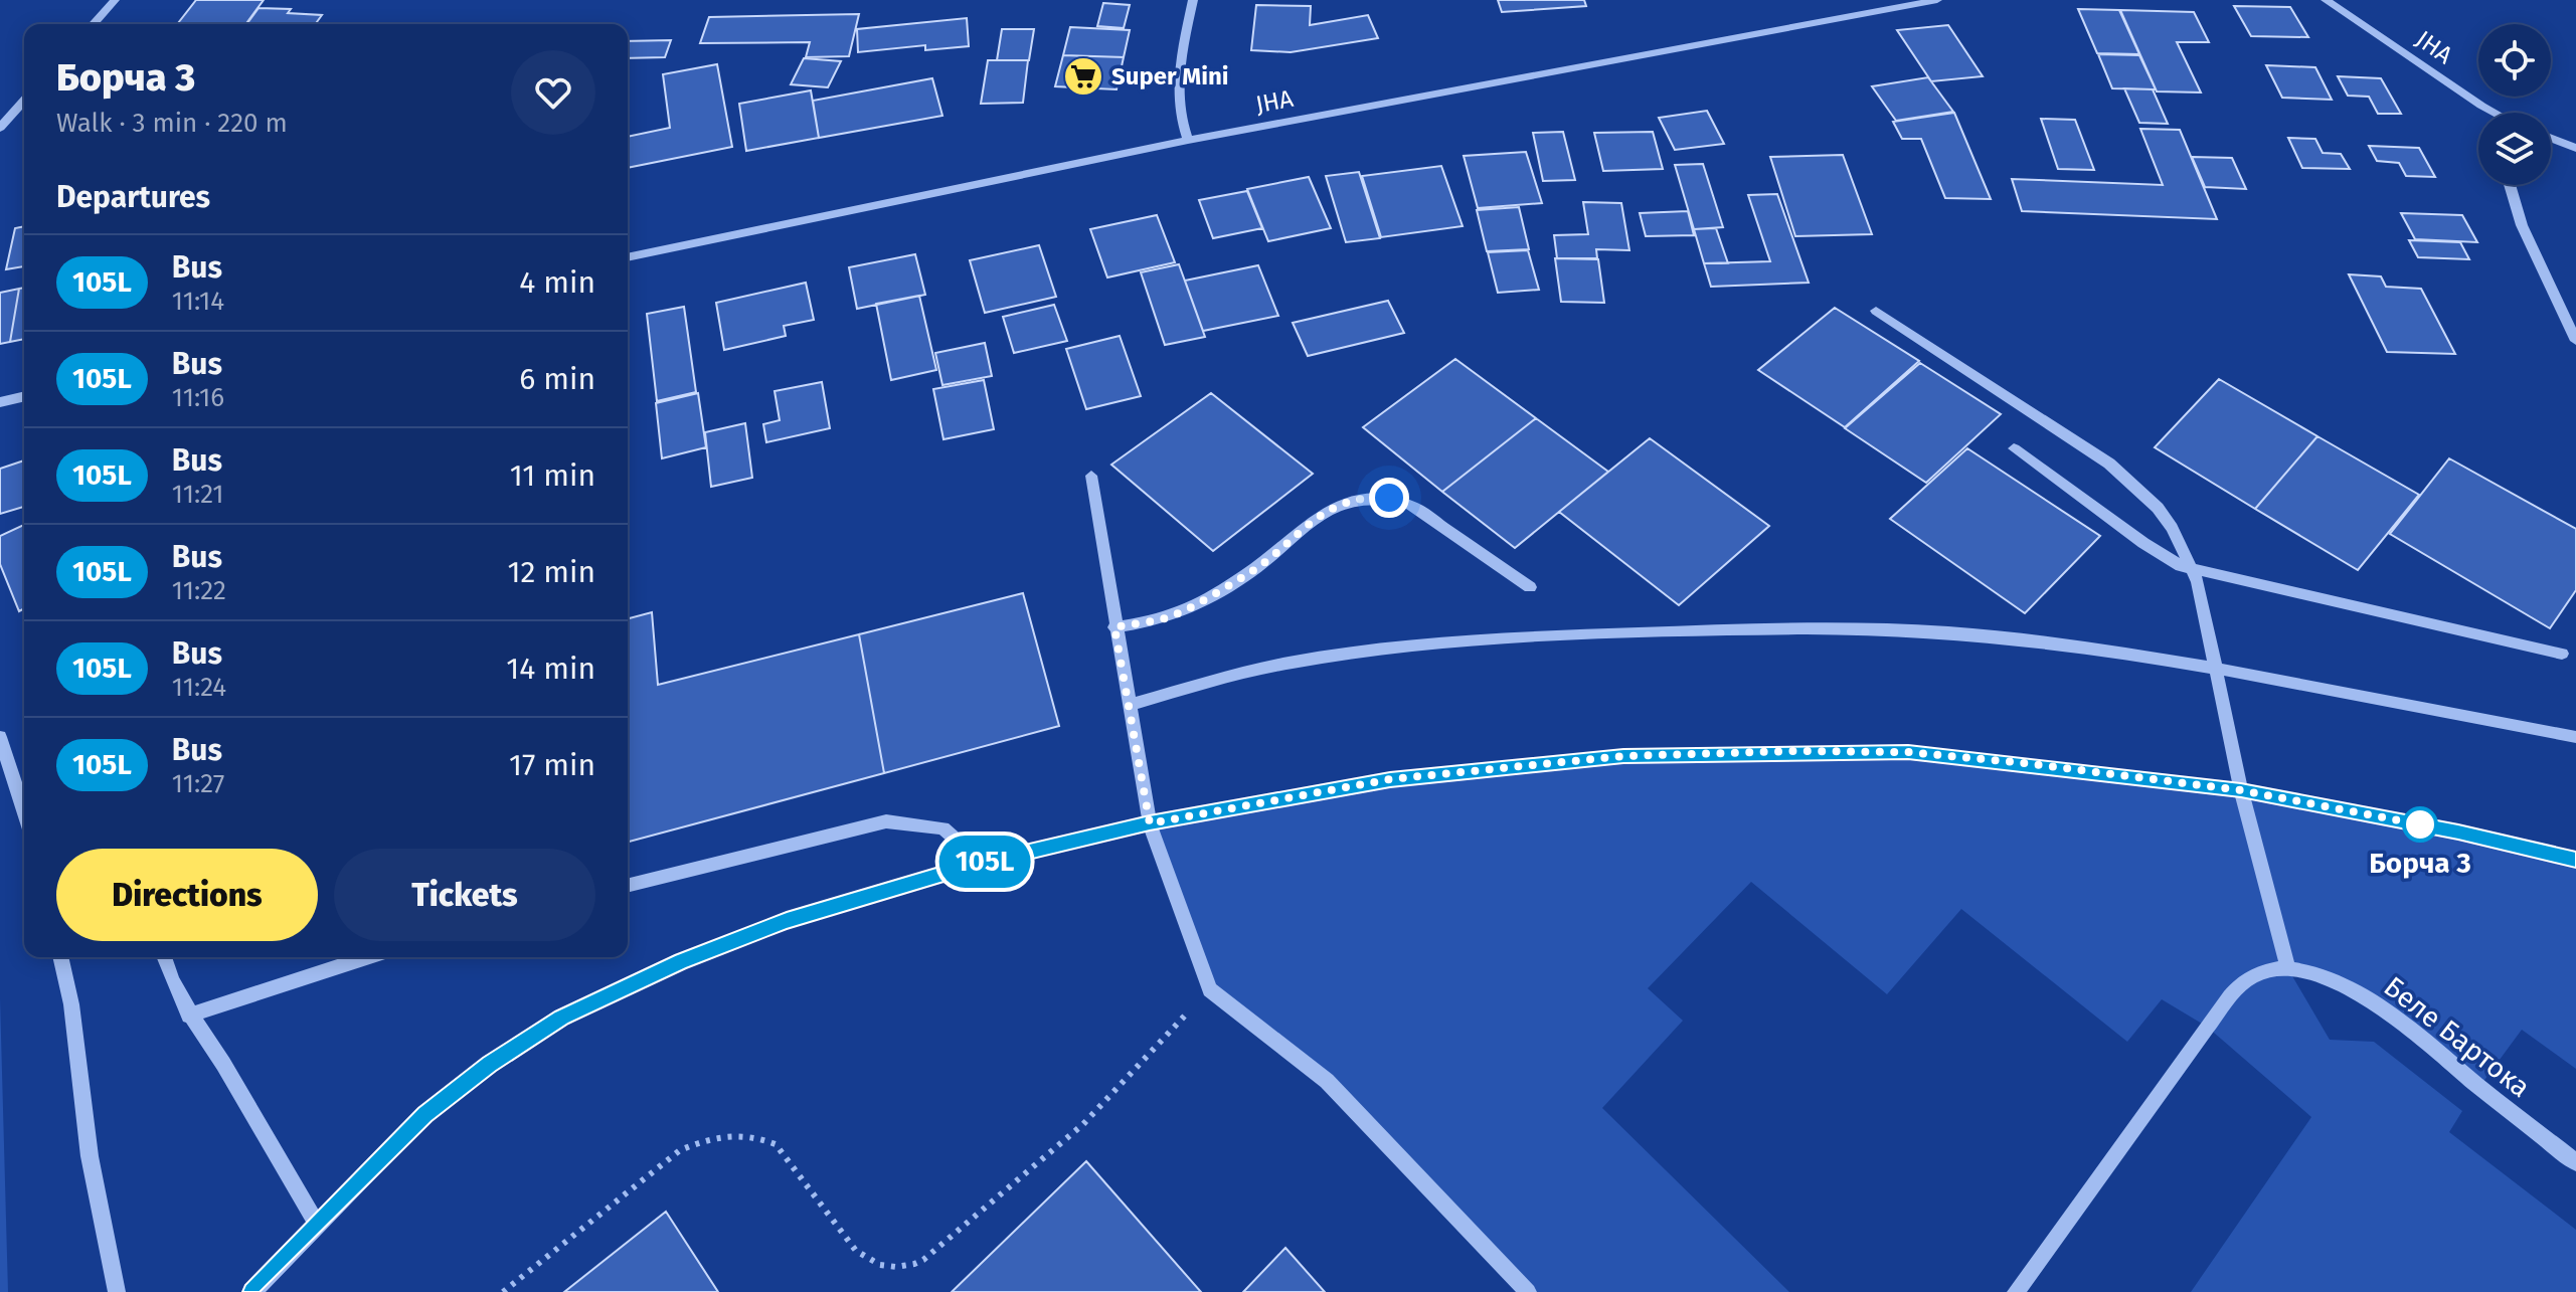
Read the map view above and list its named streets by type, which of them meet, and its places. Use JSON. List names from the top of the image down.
{
  "streets": {
    "street": ["ЈНА", "Беле Бартока"]
  },
  "places": {
    "supermarket": ["Super Mini"],
    "other": ["Борча 3"]
  },
  "lines": ["bus line 105L"],
  "page": {
    "on_map": "105L",
    "heading": [
      ["Борча 3", "Walk · 3 min · 220 m"],
      "Departures"
    ],
    "list": [
      {
        "mark": "105L",
        "name": "Bus",
        "note": "11:14",
        "value": "4 min"
      },
      {
        "mark": "105L",
        "name": "Bus",
        "note": "11:16",
        "value": "6 min"
      },
      {
        "mark": "105L",
        "name": "Bus",
        "note": "11:21",
        "value": "11 min"
      },
      {
        "mark": "105L",
        "name": "Bus",
        "note": "11:22",
        "value": "12 min"
      },
      {
        "mark": "105L",
        "name": "Bus",
        "note": "11:24",
        "value": "14 min"
      },
      {
        "mark": "105L",
        "name": "Bus",
        "note": "11:27",
        "value": "17 min"
      }
    ],
    "buttons": ["Directions", "Tickets"]
  }
}
